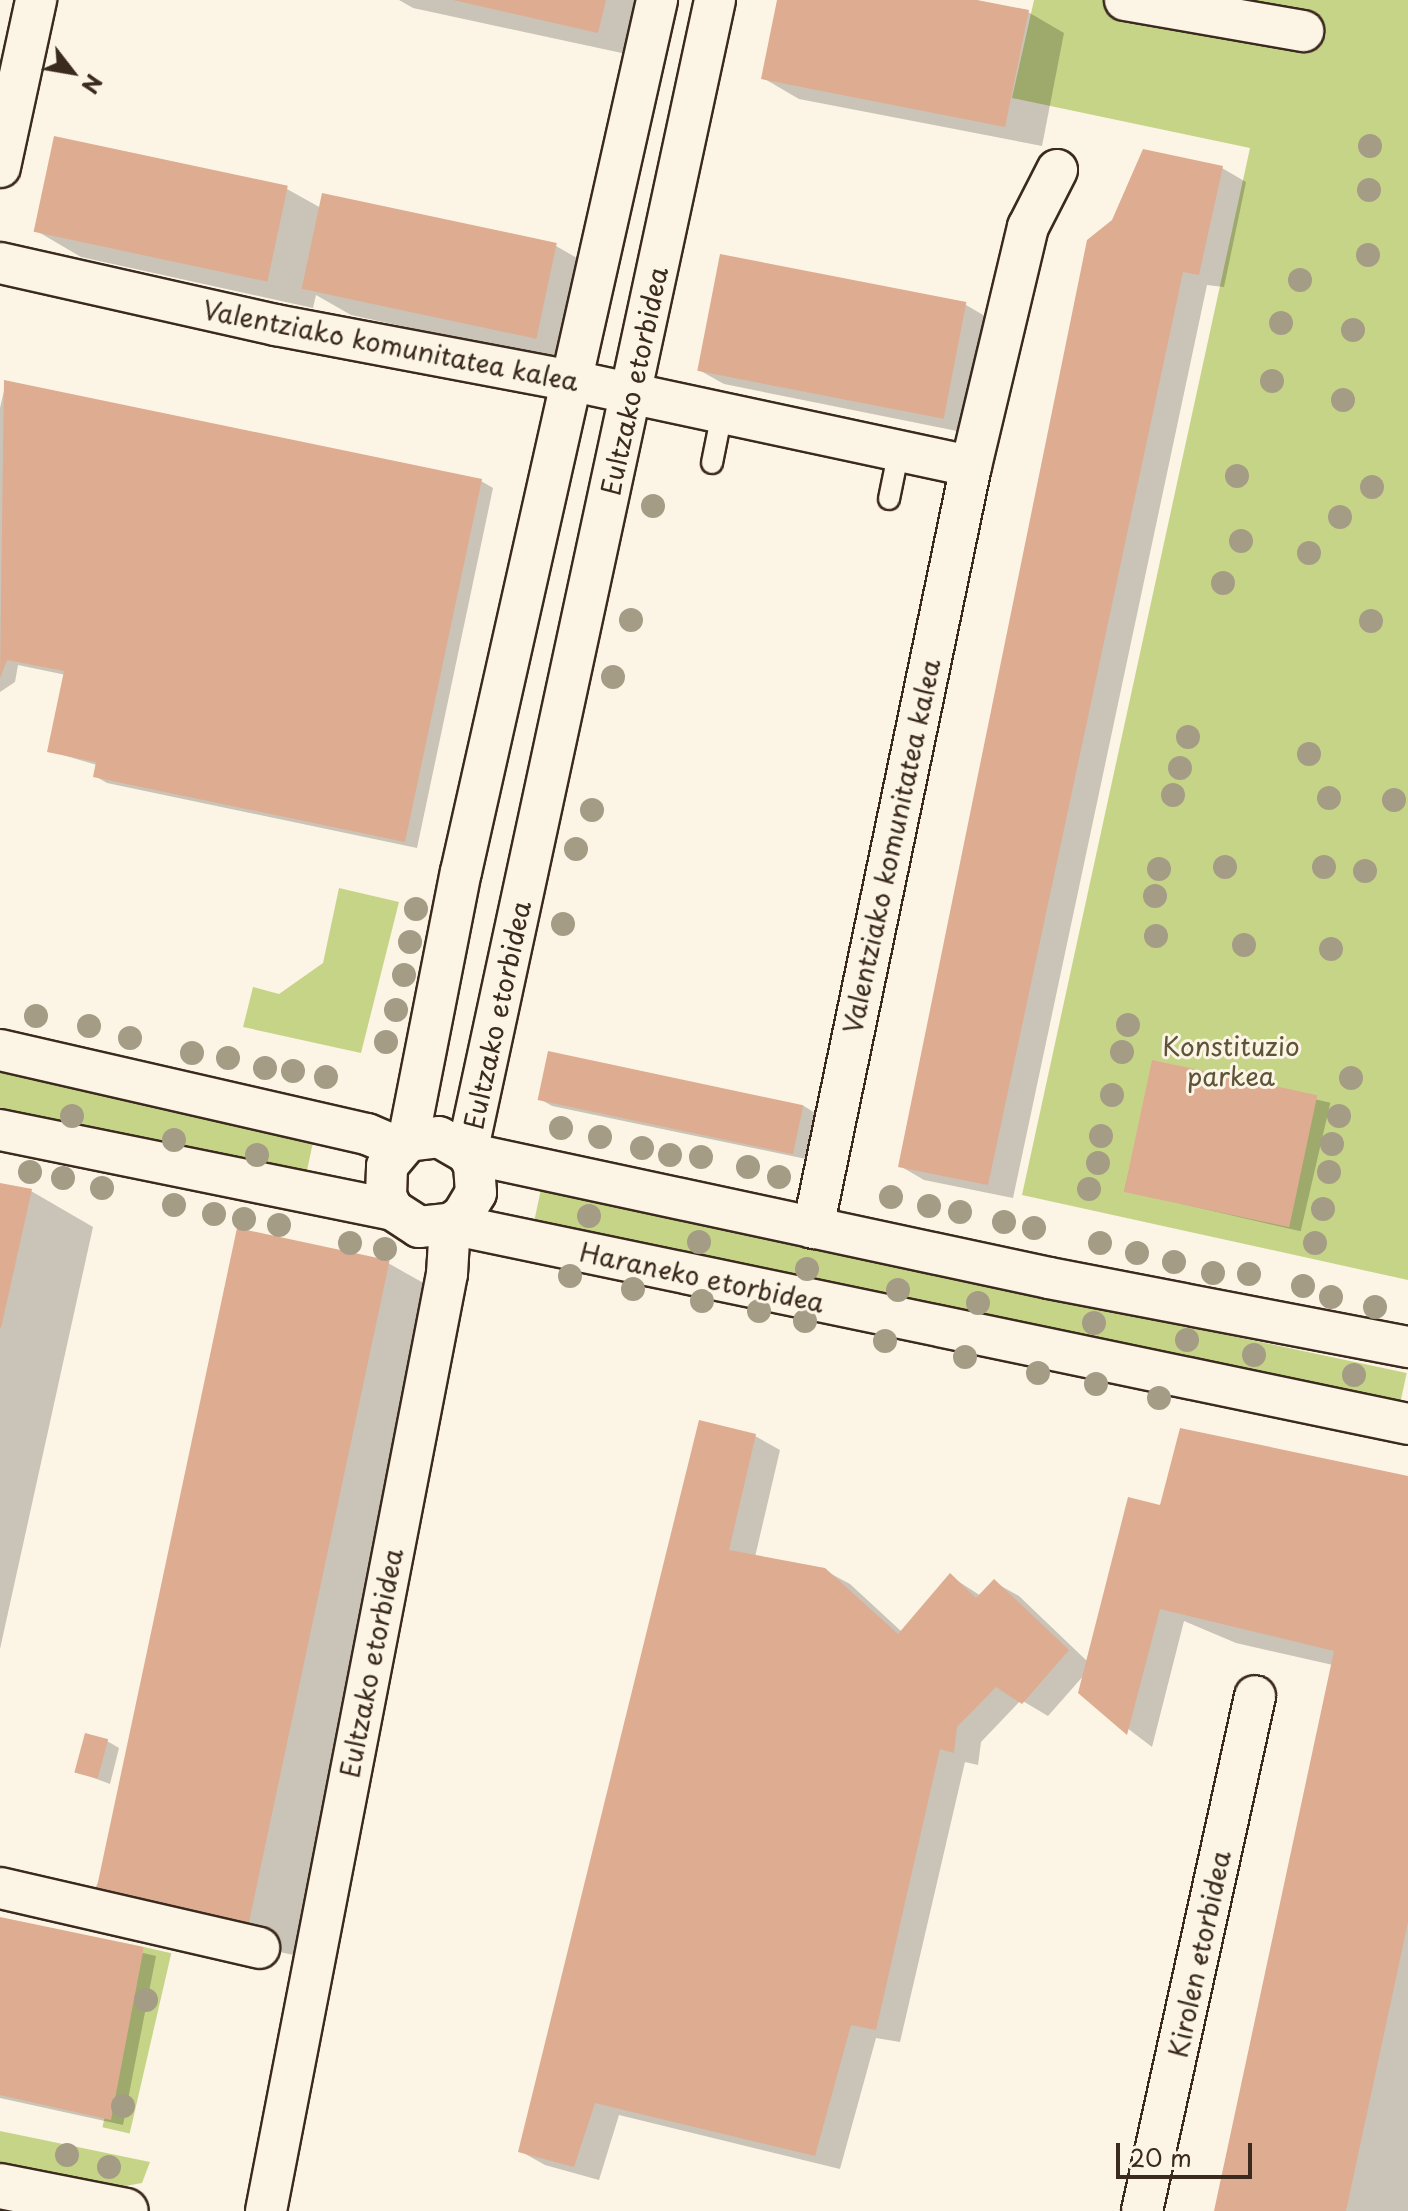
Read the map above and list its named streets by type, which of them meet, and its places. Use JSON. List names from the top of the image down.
{
  "streets": {
    "street": [
      "Valentziako komunitatea kalea",
      "Eultzako etorbidea",
      "Haraneko etorbidea",
      "Kirolen etorbidea"
    ]
  },
  "crossings": [
    ["Valentziako komunitatea kalea", "Eultzako etorbidea"],
    ["Eultzako etorbidea", "Haraneko etorbidea"]
  ],
  "parks": ["Konstituzio parkea"],
  "scale_bar": "20 m",
  "north": "bottom right"
}
